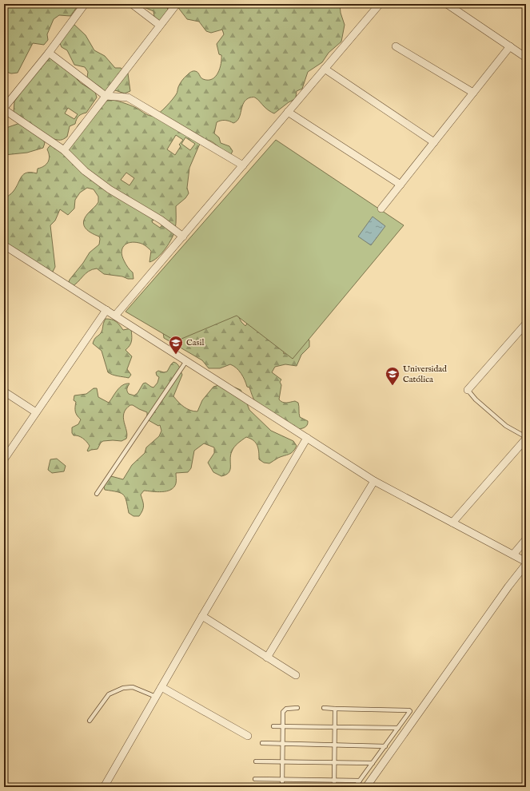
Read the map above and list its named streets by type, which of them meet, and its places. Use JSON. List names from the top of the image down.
{
  "places": {
    "school or university": ["Casil", "Universidad Católica"]
  }
}
